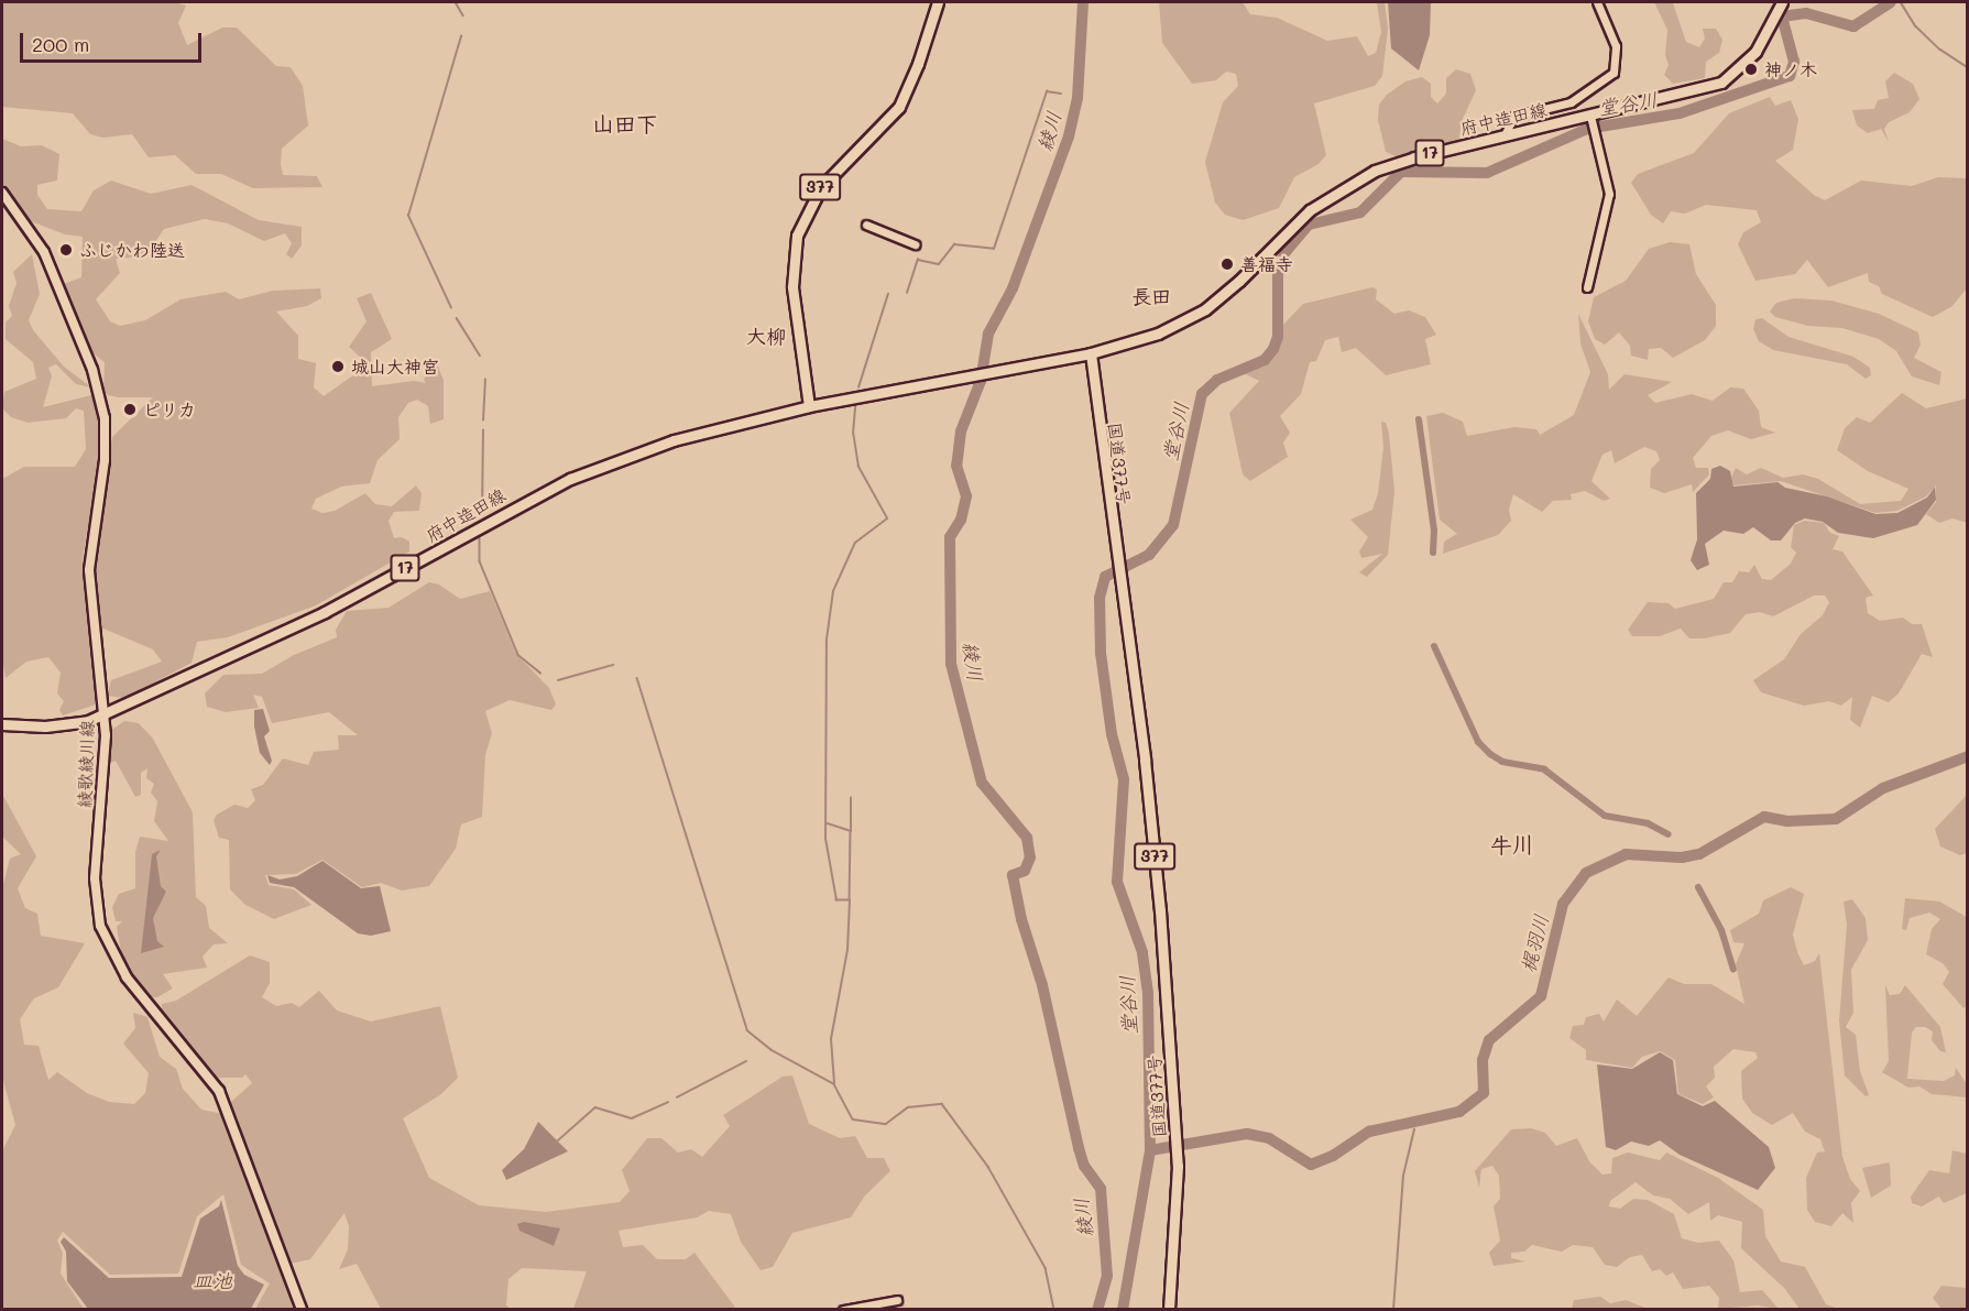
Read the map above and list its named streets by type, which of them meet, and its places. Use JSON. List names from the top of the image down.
{
  "streets": {
    "main road": [
      "府中造田線",
      "17",
      "377",
      "国道377号",
      "綾歌綾川線"
    ]
  },
  "crossings": [
    ["府中造田線", "377"],
    ["府中造田線", "国道377号"],
    ["府中造田線", "綾歌綾川線"]
  ],
  "districts": [
    "山田下",
    "長田",
    "大柳",
    "牛川"
  ],
  "water": [
    "堂谷川",
    "綾川",
    "梶羽川",
    "皿池"
  ],
  "places": [
    "神ノ木",
    "ふじかわ陸送",
    "善福寺",
    "城山大神宮",
    "ピリカ"
  ],
  "scale_bar": "200 m"
}
